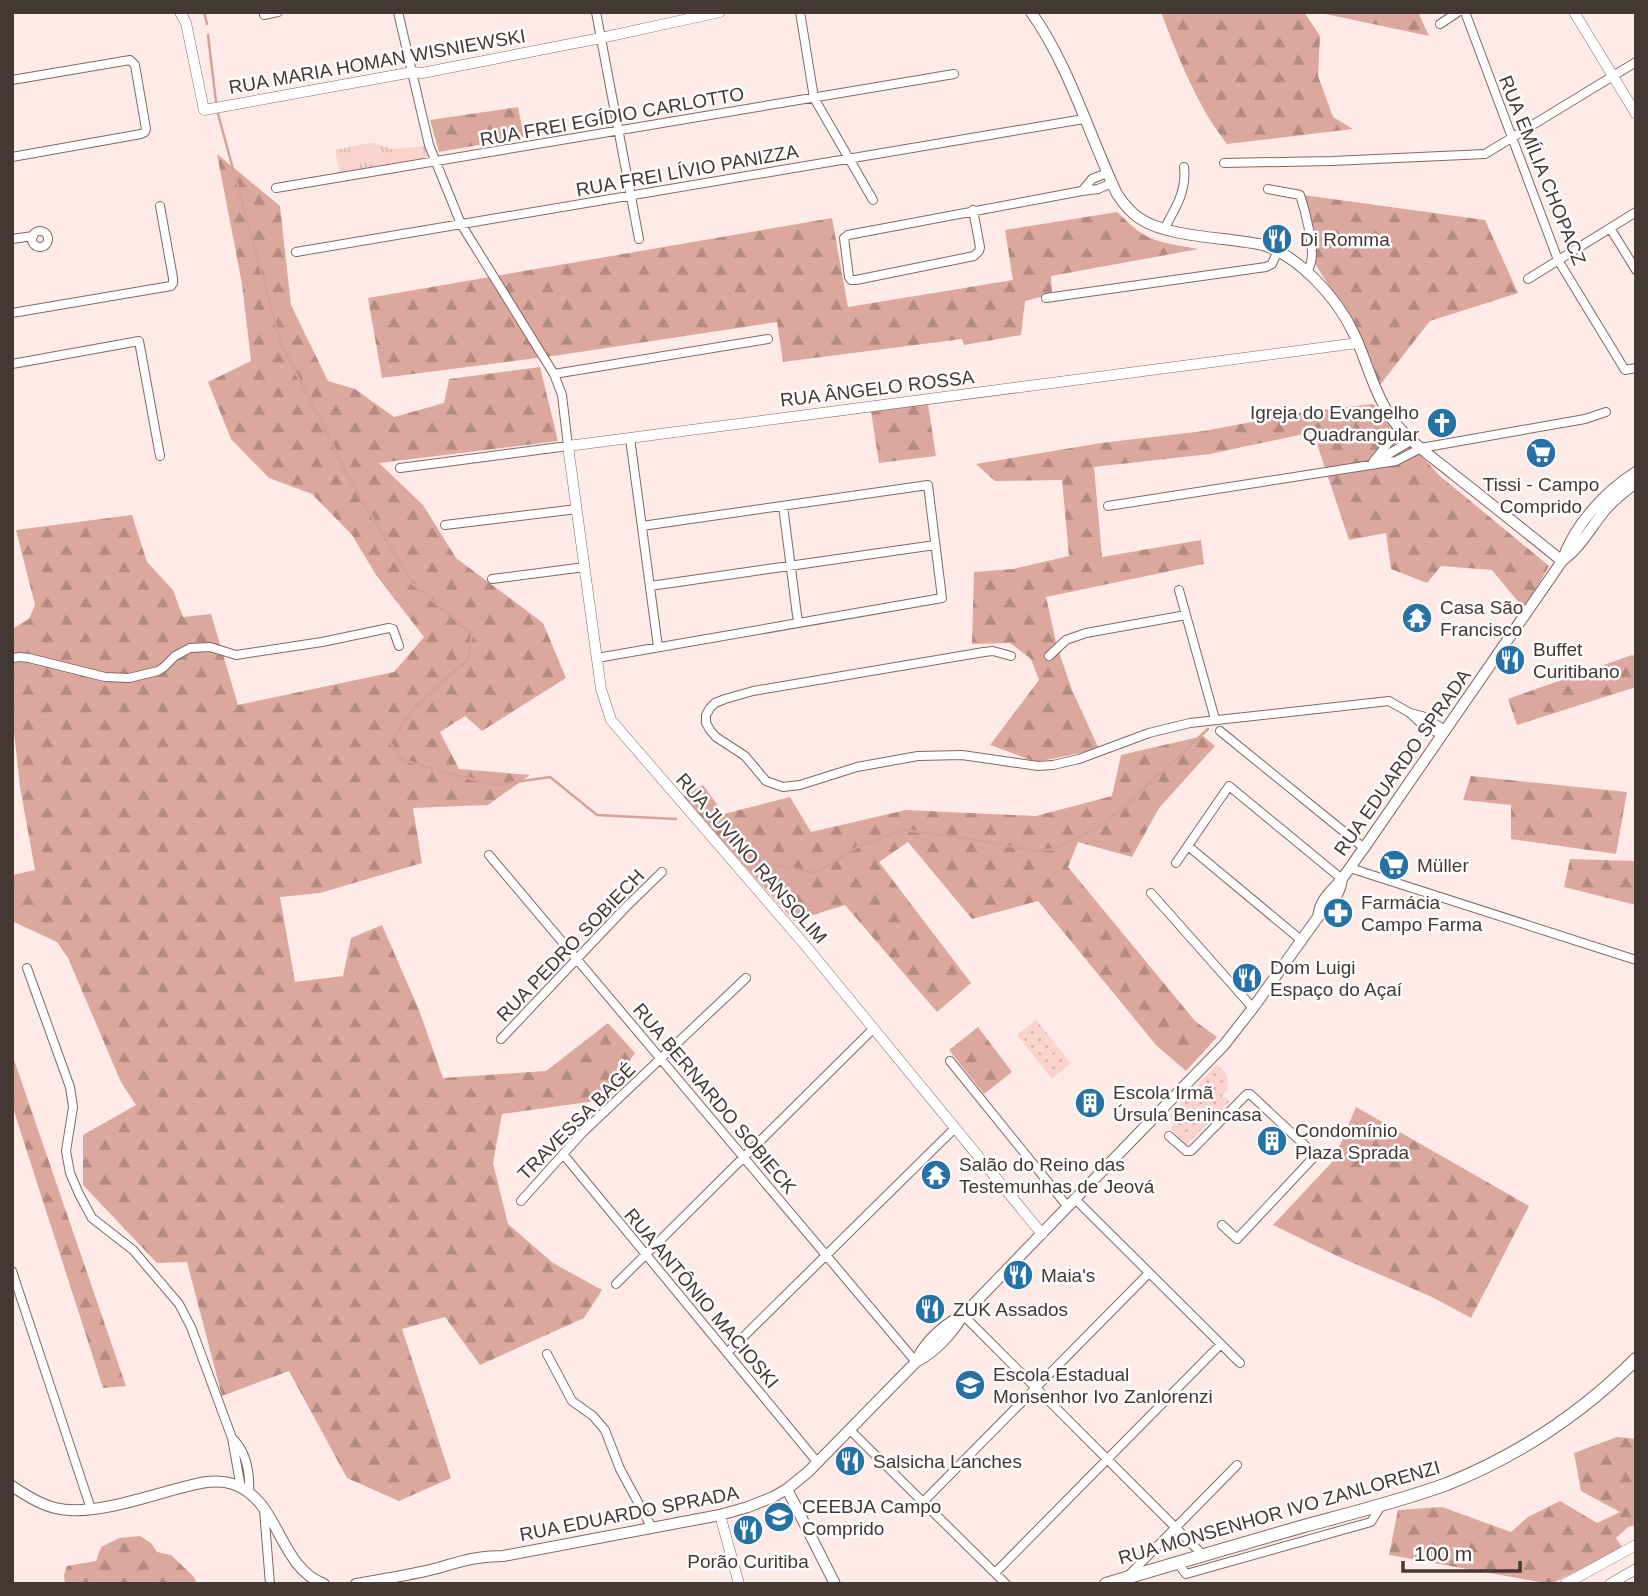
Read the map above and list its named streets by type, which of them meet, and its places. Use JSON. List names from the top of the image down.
{
  "streets": {
    "main road": ["RUA EDUARDO SPRADA", "RUA MONSENHOR IVO ZANLORENZI"],
    "street": [
      "RUA MARIA HOMAN WISNIEWSKI",
      "RUA FREI EGÍDIO CARLOTTO",
      "RUA FREI LÍVIO PANIZZA",
      "RUA EMÍLIA CHOPACZ",
      "RUA ÂNGELO ROSSA",
      "RUA JUVINO RANSOLIM",
      "RUA PEDRO SOBIECH",
      "RUA BERNARDO SOBIECK",
      "TRAVESSA BAGÉ",
      "RUA ANTÔNIO MACIOSKI"
    ]
  },
  "crossings": [
    ["RUA ÂNGELO ROSSA", "RUA JUVINO RANSOLIM"],
    ["RUA EDUARDO SPRADA", "RUA JUVINO RANSOLIM"],
    ["RUA EDUARDO SPRADA", "RUA BERNARDO SOBIECK"],
    ["RUA EDUARDO SPRADA", "RUA ANTÔNIO MACIOSKI"],
    ["RUA PEDRO SOBIECH", "RUA BERNARDO SOBIECK"],
    ["RUA BERNARDO SOBIECK", "TRAVESSA BAGÉ"],
    ["TRAVESSA BAGÉ", "RUA ANTÔNIO MACIOSKI"]
  ],
  "places": {
    "restaurant": [
      "Di Romma",
      "Buffet Curitibano",
      "Dom Luigi Espaço do Açaí",
      "Maia's",
      "ZUK Assados",
      "Salsicha Lanches",
      "Porão Curitiba"
    ],
    "church": ["Igreja do Evangelho Quadrangular"],
    "supermarket": ["Tissi - Campo Comprido", "Müller"],
    "temple": ["Casa São Francisco", "Salão do Reino das Testemunhas de Jeová"],
    "pharmacy": ["Farmácia Campo Farma"],
    "building": ["Escola Irmã Úrsula Benincasa", "Condomínio Plaza Sprada"],
    "school or university": ["Escola Estadual Monsenhor Ivo Zanlorenzi", "CEEBJA Campo Comprido"]
  },
  "scale_bar": "100 m"
}
